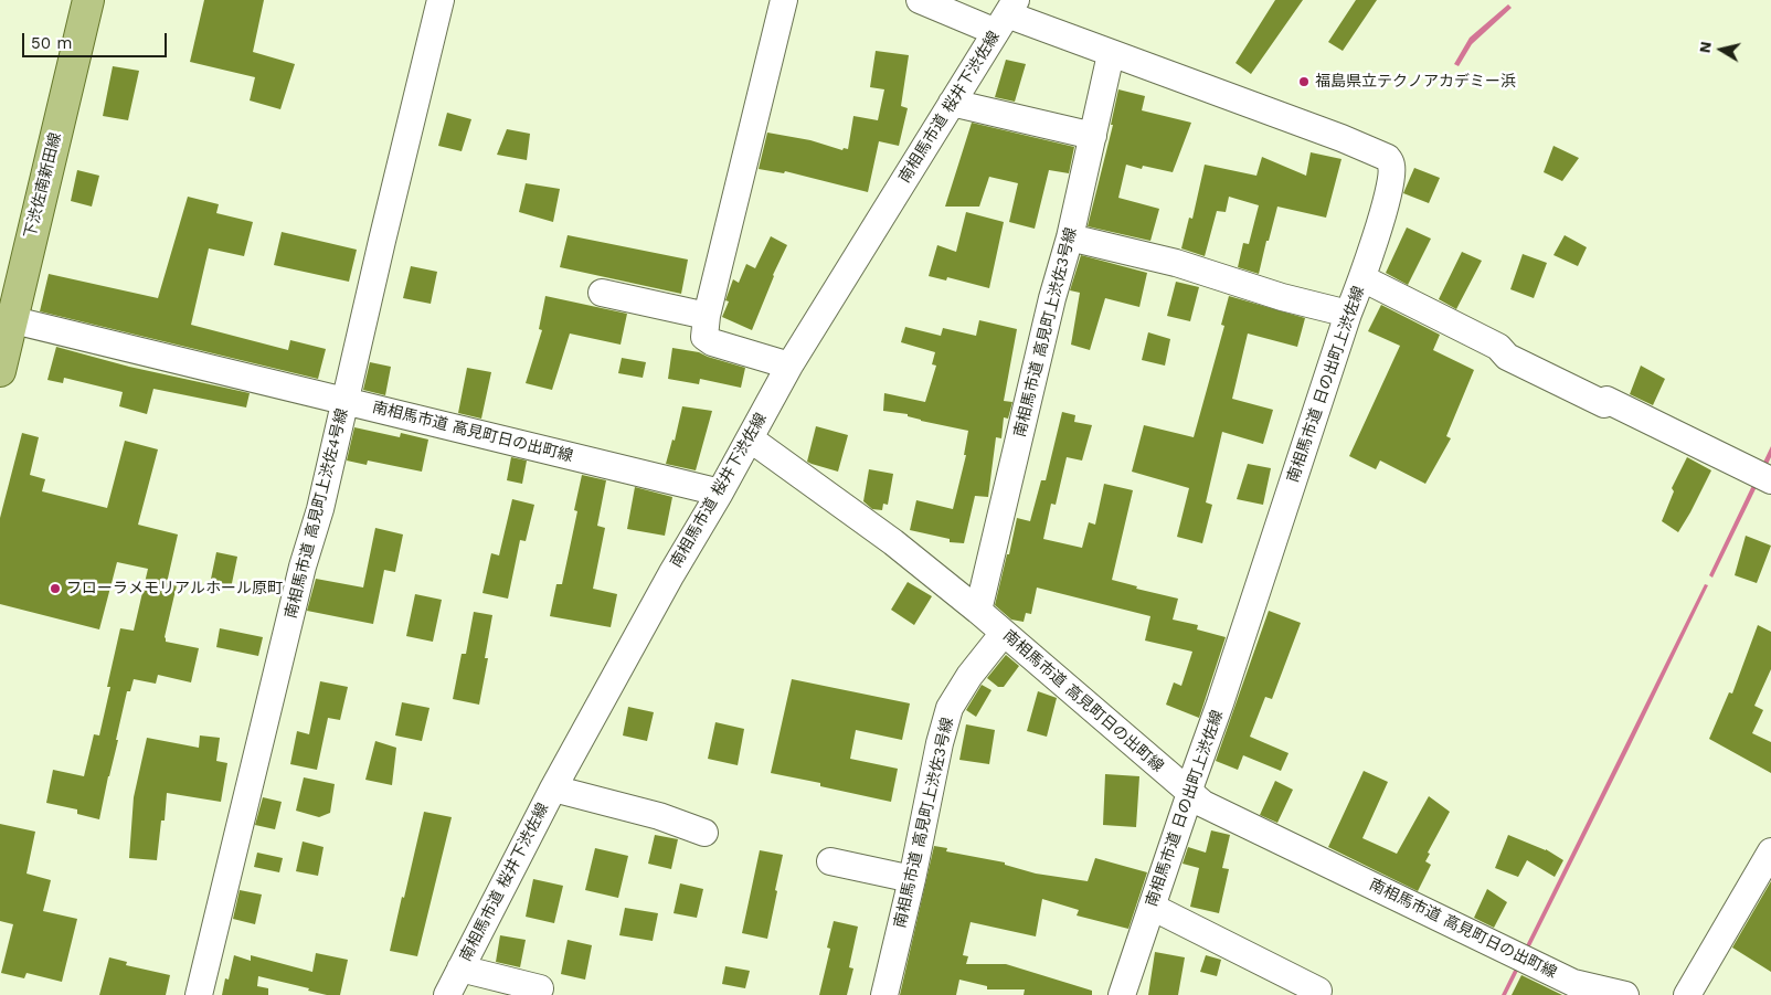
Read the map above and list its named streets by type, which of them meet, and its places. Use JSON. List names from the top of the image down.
{
  "streets": {
    "main road": ["下渋佐南新田線"],
    "street": [
      "南相馬市道 桜井下渋佐線",
      "南相馬市道 高見町上渋佐3号線",
      "南相馬市道 日の出町上渋佐線",
      "南相馬市道 高見町日の出町線",
      "南相馬市道 高見町上渋佐4号線"
    ]
  },
  "crossings": [
    ["南相馬市道 桜井下渋佐線", "南相馬市道 日の出町上渋佐線"],
    ["南相馬市道 桜井下渋佐線", "南相馬市道 高見町日の出町線"],
    ["下渋佐南新田線", "南相馬市道 高見町日の出町線"],
    ["南相馬市道 高見町上渋佐3号線", "南相馬市道 日の出町上渋佐線"],
    ["南相馬市道 高見町上渋佐3号線", "南相馬市道 高見町日の出町線"],
    ["南相馬市道 日の出町上渋佐線", "南相馬市道 高見町日の出町線"],
    ["南相馬市道 高見町日の出町線", "南相馬市道 高見町上渋佐4号線"]
  ],
  "places": ["福島県立テクノアカデミー浜", "フローラメモリアルホール原町"],
  "scale_bar": "50 m",
  "north": "left"
}
